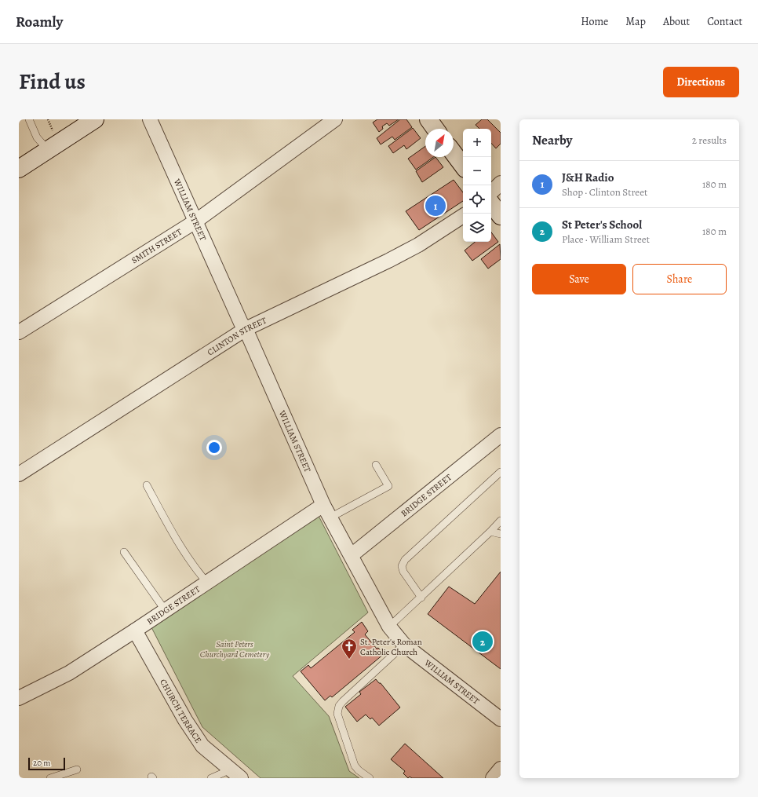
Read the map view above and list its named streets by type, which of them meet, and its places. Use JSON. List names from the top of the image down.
{
  "streets": {
    "street": [
      "WILLIAM STREET",
      "SMITH STREET",
      "CLINTON STREET",
      "BRIDGE STREET",
      "CHURCH TERRACE"
    ]
  },
  "crossings": [
    ["WILLIAM STREET", "SMITH STREET"],
    ["WILLIAM STREET", "CLINTON STREET"],
    ["WILLIAM STREET", "BRIDGE STREET"],
    ["BRIDGE STREET", "CHURCH TERRACE"]
  ],
  "parks": ["Saint Peters Churchyard Cemetery"],
  "places": {
    "church": ["St. Peter's Roman Catholic Church"]
  },
  "scale_bar": "20 m",
  "north": "top right",
  "page": {
    "header": "Roamly",
    "nav": [
      "Home",
      "Map",
      "About",
      "Contact"
    ],
    "title": "Find us",
    "buttons": [
      "Directions",
      ["Save", "Share"]
    ],
    "heading": ["Nearby", "2 results"],
    "map_buttons": ["+", "−"],
    "list": [
      {
        "mark": "1",
        "name": "J&H Radio",
        "note": "Shop · Clinton Street",
        "value": "180 m"
      },
      {
        "mark": "2",
        "name": "St Peter's School",
        "note": "Place · William Street",
        "value": "180 m"
      }
    ],
    "pins": ["1", "2"],
    "scale": "20 m"
  }
}
